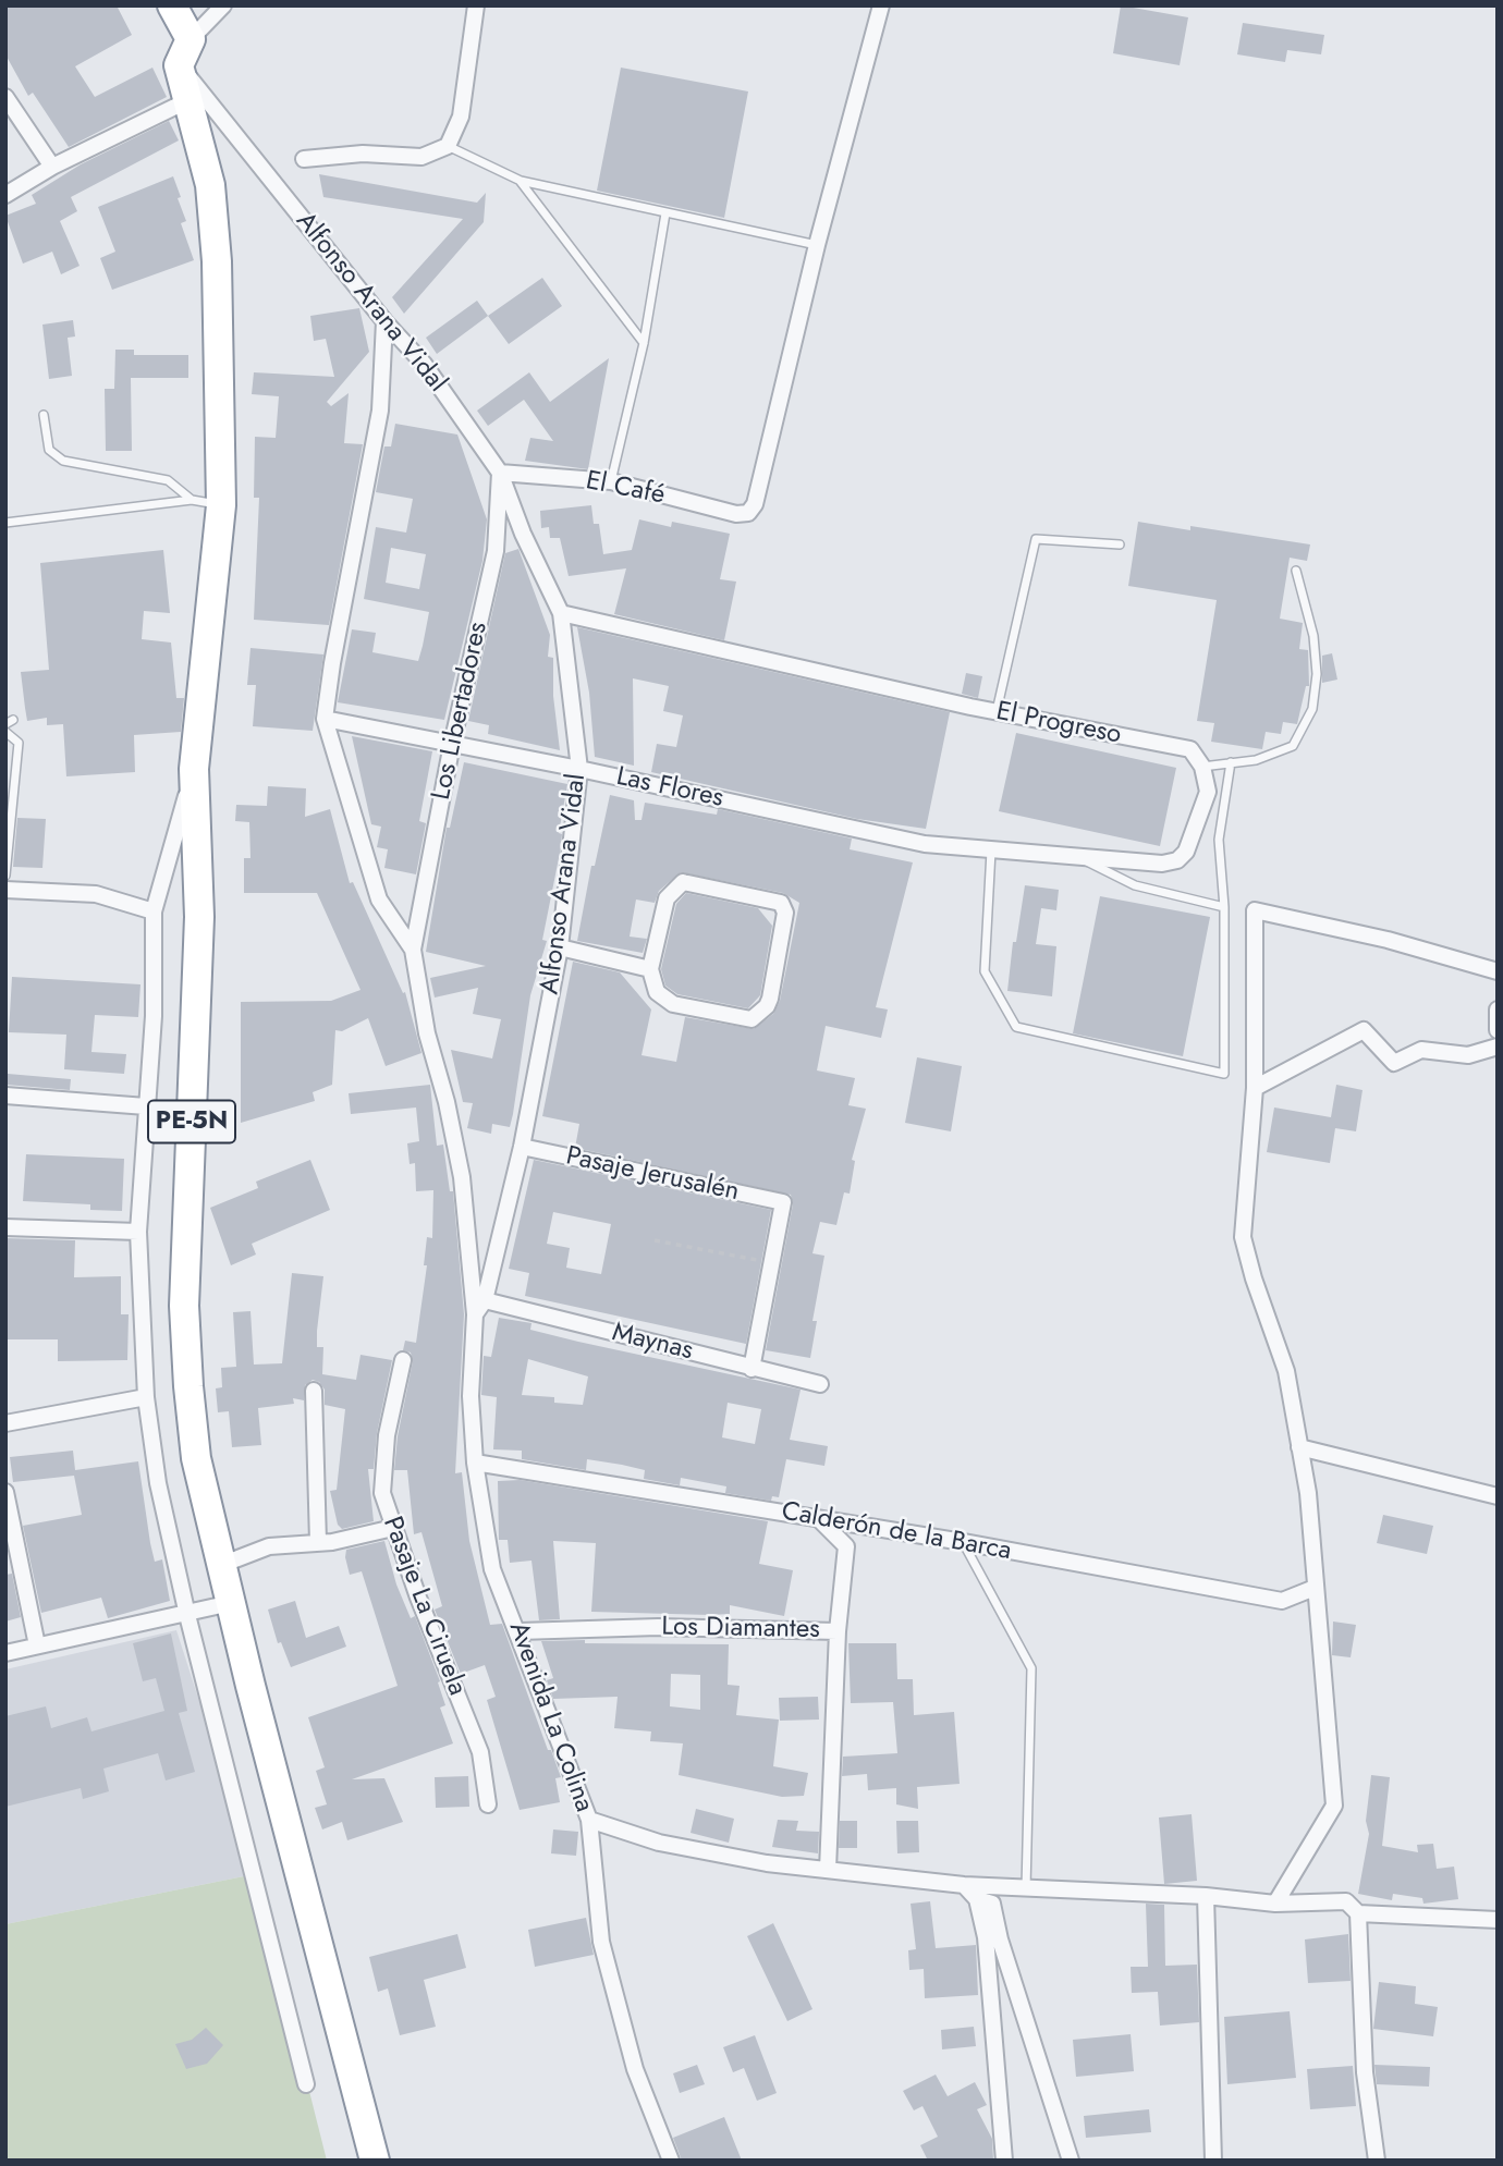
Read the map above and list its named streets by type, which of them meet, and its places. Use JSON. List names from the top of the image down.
{
  "streets": {
    "highway": ["PE-5N"],
    "street": [
      "Alfonso Arana Vidal",
      "El Café",
      "Los Libertadores",
      "El Progreso",
      "Las Flores",
      "Pasaje Jerusalén",
      "Maynas",
      "Calderón de la Barca",
      "Pasaje La Ciruela",
      "Los Diamantes",
      "Avenida La Colina"
    ]
  },
  "crossings": [
    ["Alfonso Arana Vidal", "El Café"],
    ["Alfonso Arana Vidal", "Los Libertadores"],
    ["Alfonso Arana Vidal", "El Progreso"],
    ["Alfonso Arana Vidal", "Las Flores"],
    ["Alfonso Arana Vidal", "PE-5N"],
    ["Alfonso Arana Vidal", "Pasaje Jerusalén"],
    ["Alfonso Arana Vidal", "Maynas"],
    ["Alfonso Arana Vidal", "Avenida La Colina"],
    ["El Café", "Los Libertadores"],
    ["Los Libertadores", "Las Flores"],
    ["Los Libertadores", "Avenida La Colina"],
    ["Calderón de la Barca", "Los Diamantes"],
    ["Calderón de la Barca", "Avenida La Colina"],
    ["Los Diamantes", "Avenida La Colina"]
  ]
}
